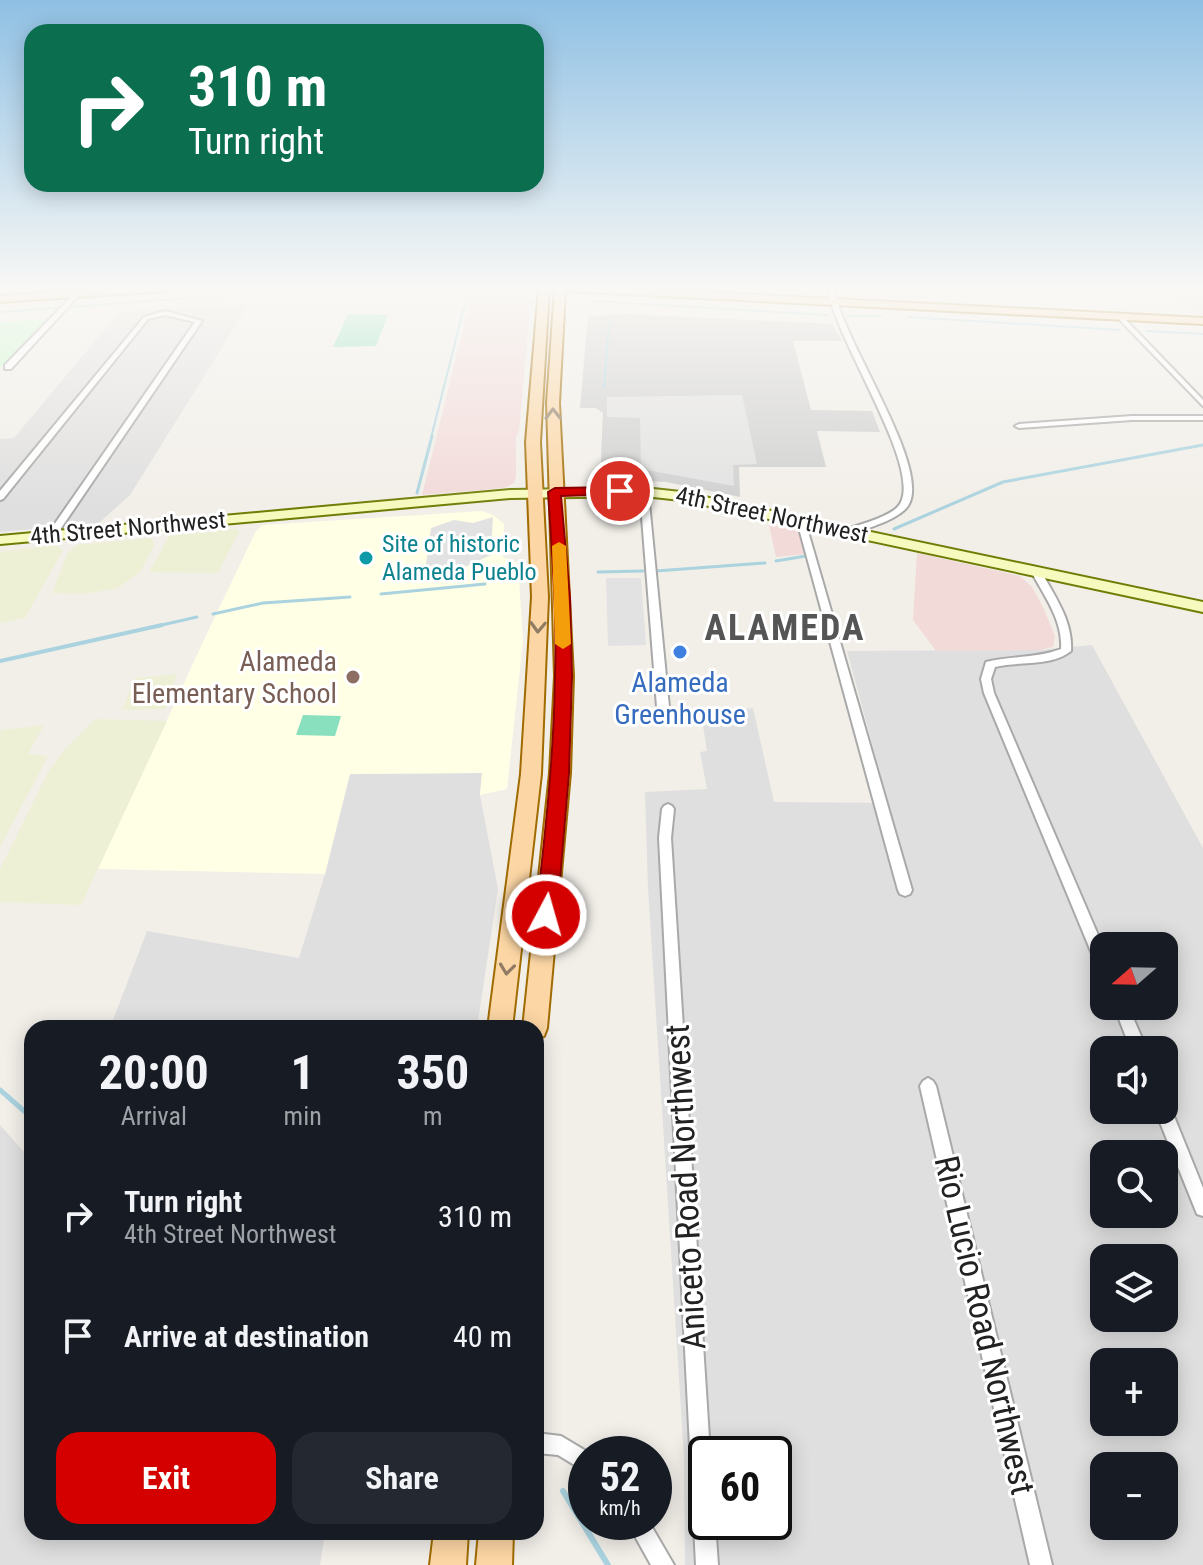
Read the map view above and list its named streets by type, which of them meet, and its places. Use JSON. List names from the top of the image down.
{
  "streets": {
    "main road": ["4th Street Northwest"],
    "street": ["Aniceto Road Northwest", "Rio Lucio Road Northwest"]
  },
  "districts": ["ALAMEDA"],
  "places": ["Site of historic Alameda Pueblo", "Alameda Greenhouse", "Alameda Elementary School"],
  "north": "left",
  "page": {
    "turn": ["310 m", "Turn right"],
    "map_buttons": ["+", "−"],
    "eta": [
      "20:00",
      "Arrival",
      "1",
      "min",
      "350",
      "m"
    ],
    "list": [
      {
        "name": "Turn right",
        "note": "4th Street Northwest",
        "value": "310 m"
      },
      {
        "name": "Arrive at destination",
        "value": "40 m"
      }
    ],
    "buttons": ["Exit", "Share"],
    "speed": "52 km/h",
    "limit": "60"
  }
}
